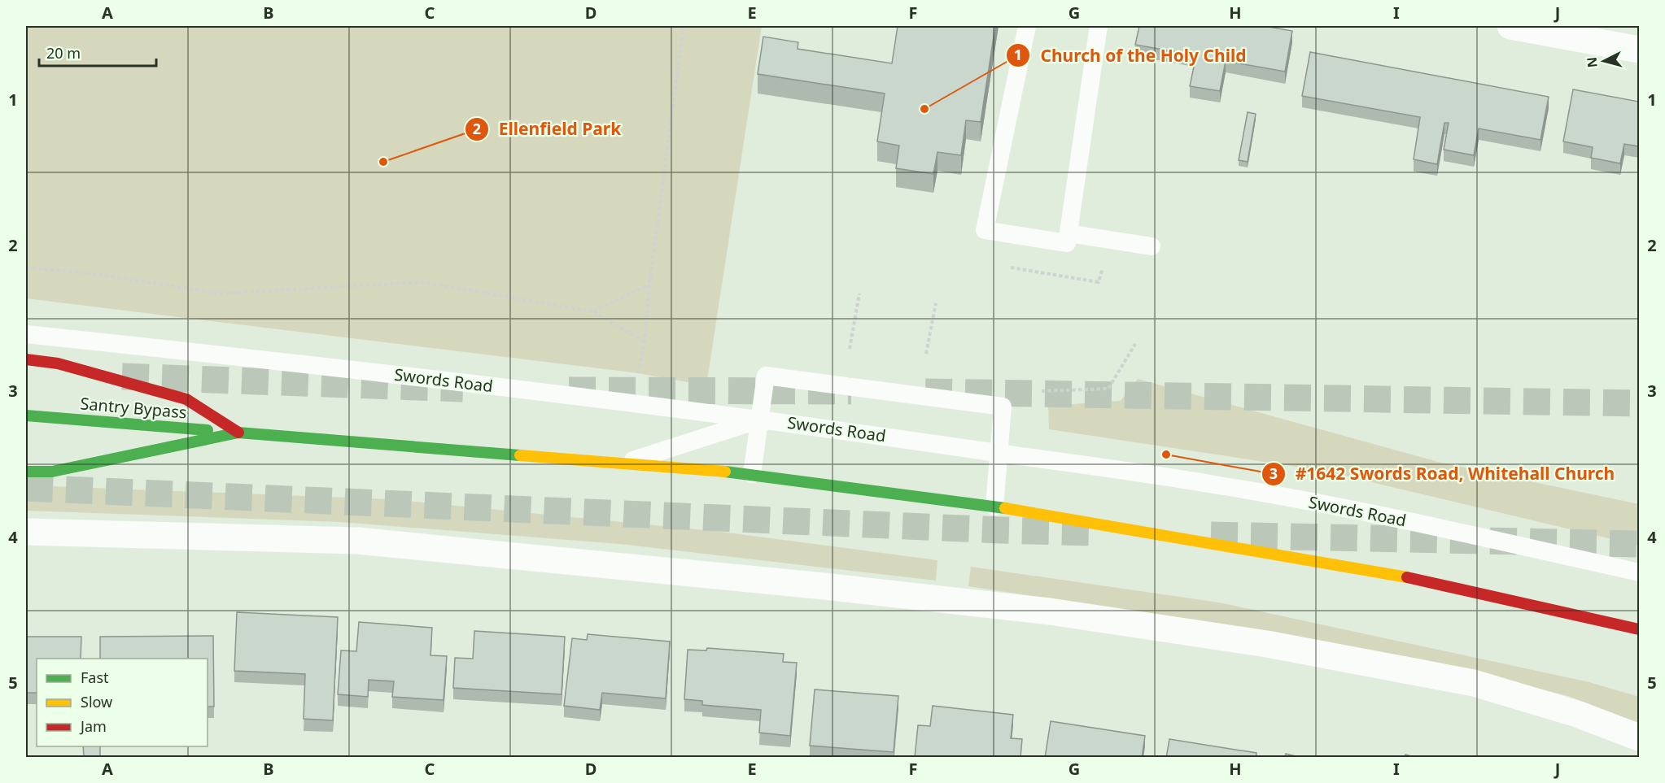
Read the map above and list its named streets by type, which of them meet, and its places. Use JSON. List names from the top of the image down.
{
  "streets": {
    "main road": ["Santry Bypass"],
    "lane": ["Swords Road"]
  },
  "places": ["Church of the Holy Child", "Ellenfield Park", "#1642 Swords Road, Whitehall Church"],
  "legend": ["Fast", "Slow", "Jam"],
  "scale_bar": "20 m",
  "north": "left",
  "grid": {
    "columns": [
      "A",
      "B",
      "C",
      "D",
      "E",
      "F",
      "G",
      "H",
      "I",
      "J"
    ],
    "rows": [
      "1",
      "2",
      "3",
      "4",
      "5"
    ]
  }
}
